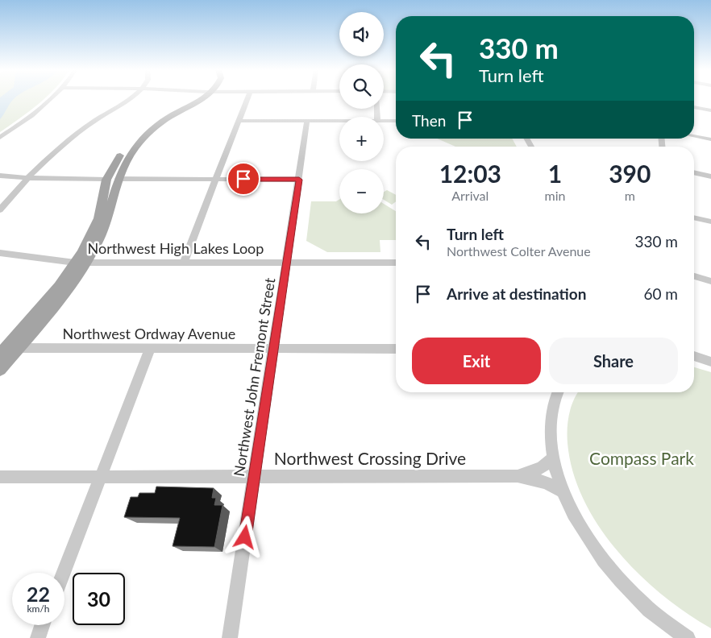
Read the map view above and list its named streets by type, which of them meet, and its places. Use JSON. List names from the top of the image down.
{
  "streets": {
    "street": [
      "Northwest High Lakes Loop",
      "Northwest Ordway Avenue",
      "Northwest John Fremont Street",
      "Northwest Crossing Drive"
    ]
  },
  "crossings": [
    ["Northwest High Lakes Loop", "Northwest John Fremont Street"],
    ["Northwest Ordway Avenue", "Northwest John Fremont Street"],
    ["Northwest John Fremont Street", "Northwest Crossing Drive"]
  ],
  "parks": ["Compass Park"],
  "page": {
    "map_buttons": ["+", "−"],
    "turn": ["330 m", "Turn left"],
    "then": "Then",
    "eta": [
      "12:03",
      "Arrival",
      "1",
      "min",
      "390",
      "m"
    ],
    "list": [
      {
        "name": "Turn left",
        "note": "Northwest Colter Avenue",
        "value": "330 m"
      },
      {
        "name": "Arrive at destination",
        "value": "60 m"
      }
    ],
    "buttons": ["Exit", "Share"],
    "speed": "22 km/h",
    "limit": "30"
  }
}
